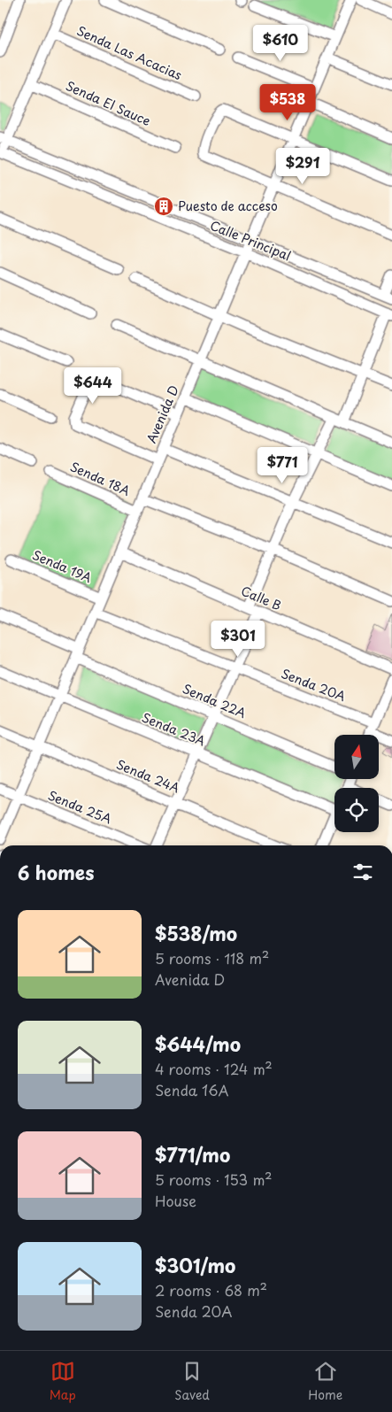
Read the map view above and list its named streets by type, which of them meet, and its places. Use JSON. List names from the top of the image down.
{
  "streets": {
    "street": [
      "Senda Las Acacias",
      "Senda El Sauce",
      "Calle Principal",
      "Avenida D",
      "Senda 18A",
      "Senda 19A",
      "Calle B",
      "Senda 20A",
      "Senda 22A",
      "Senda 23A",
      "Senda 24A",
      "Senda 25A"
    ]
  },
  "crossings": [
    ["Calle Principal", "Avenida D"],
    ["Avenida D", "Senda 18A"],
    ["Avenida D", "Senda 19A"],
    ["Avenida D", "Calle B"],
    ["Avenida D", "Senda 20A"],
    ["Avenida D", "Senda 22A"],
    ["Avenida D", "Senda 23A"],
    ["Avenida D", "Senda 24A"],
    ["Avenida D", "Senda 25A"]
  ],
  "places": {
    "building": ["Puesto de acceso"]
  },
  "north": "top",
  "page": {
    "price": [
      "$610",
      "$538",
      "$291",
      "$644",
      "$771",
      "$301"
    ],
    "heading": "6 homes",
    "list": [
      {
        "name": "$538/mo",
        "note": "5 rooms · 118 m² · Avenida D"
      },
      {
        "name": "$644/mo",
        "note": "4 rooms · 124 m² · Senda 16A"
      },
      {
        "name": "$771/mo",
        "note": "5 rooms · 153 m² · House"
      },
      {
        "name": "$301/mo",
        "note": "2 rooms · 68 m² · Senda 20A"
      }
    ],
    "tabs": ["Map", "Saved", "Home"]
  }
}
